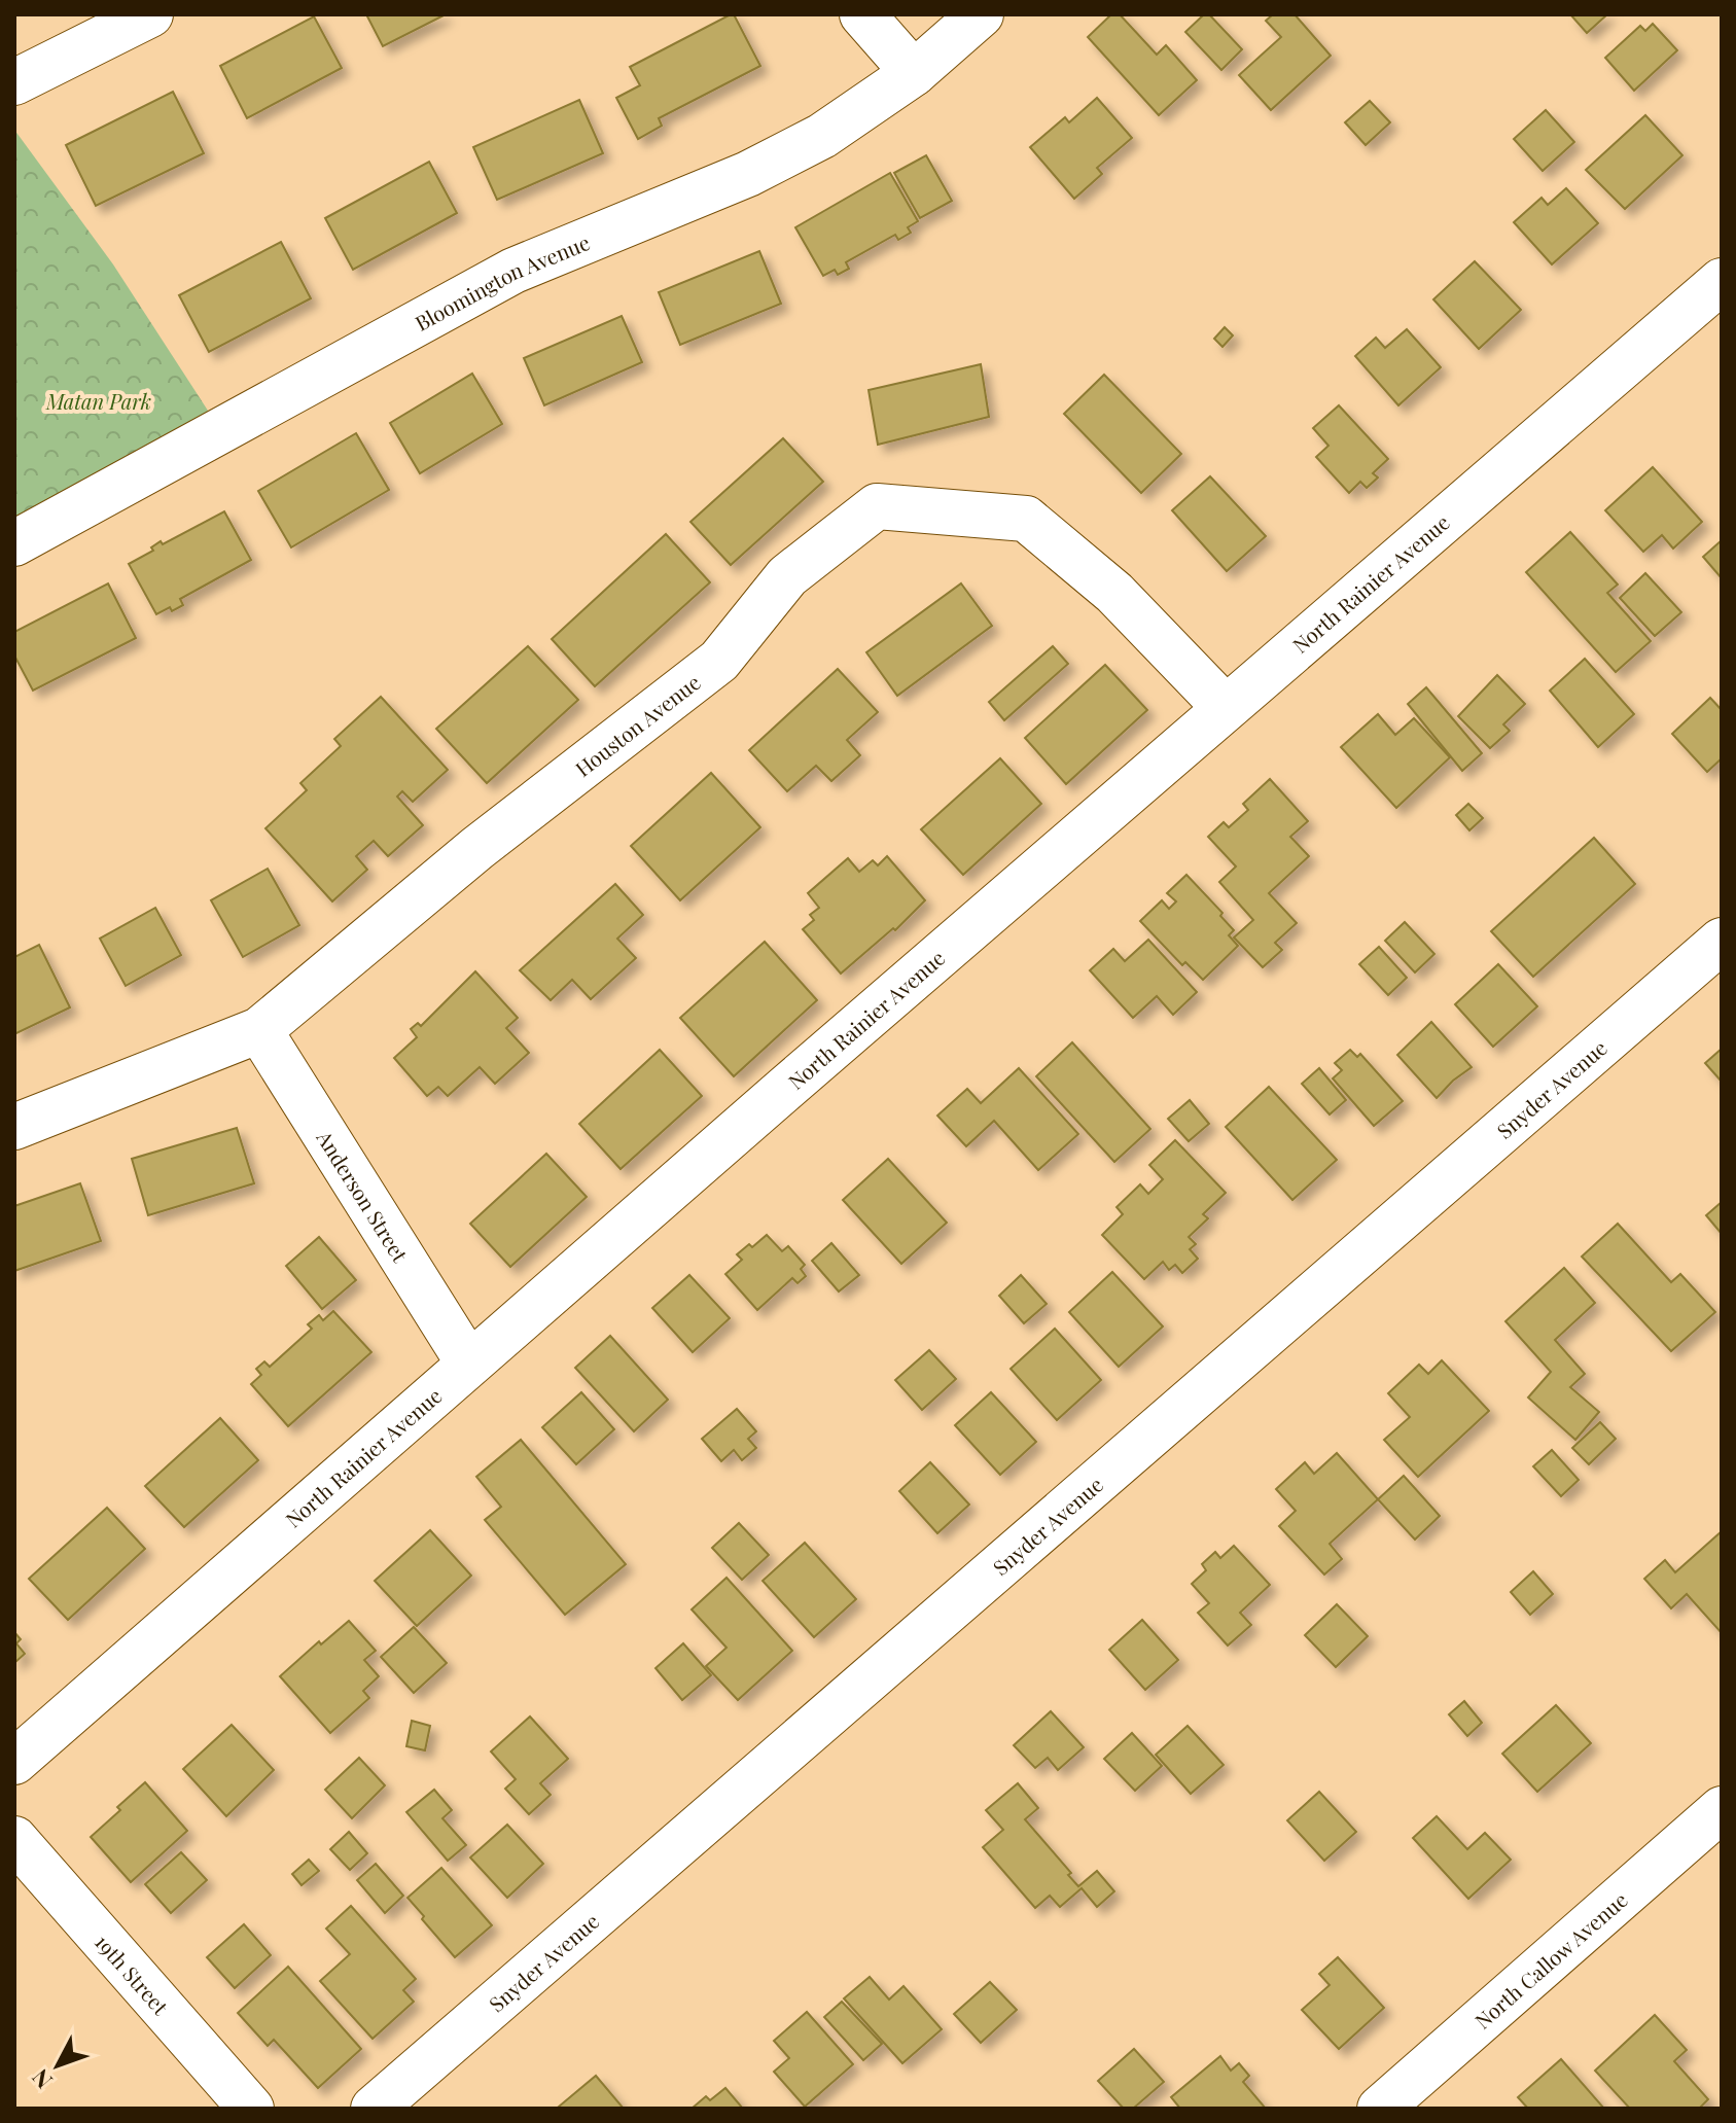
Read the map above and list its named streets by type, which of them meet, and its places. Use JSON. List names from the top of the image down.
{
  "streets": {
    "street": [
      "Bloomington Avenue",
      "North Rainier Avenue",
      "Houston Avenue",
      "Snyder Avenue",
      "Anderson Street",
      "North Callow Avenue",
      "19th Street"
    ]
  },
  "crossings": [
    ["North Rainier Avenue", "Houston Avenue"],
    ["North Rainier Avenue", "Anderson Street"],
    ["Houston Avenue", "Anderson Street"]
  ],
  "parks": ["Matan Park"],
  "north": "bottom left"
}
